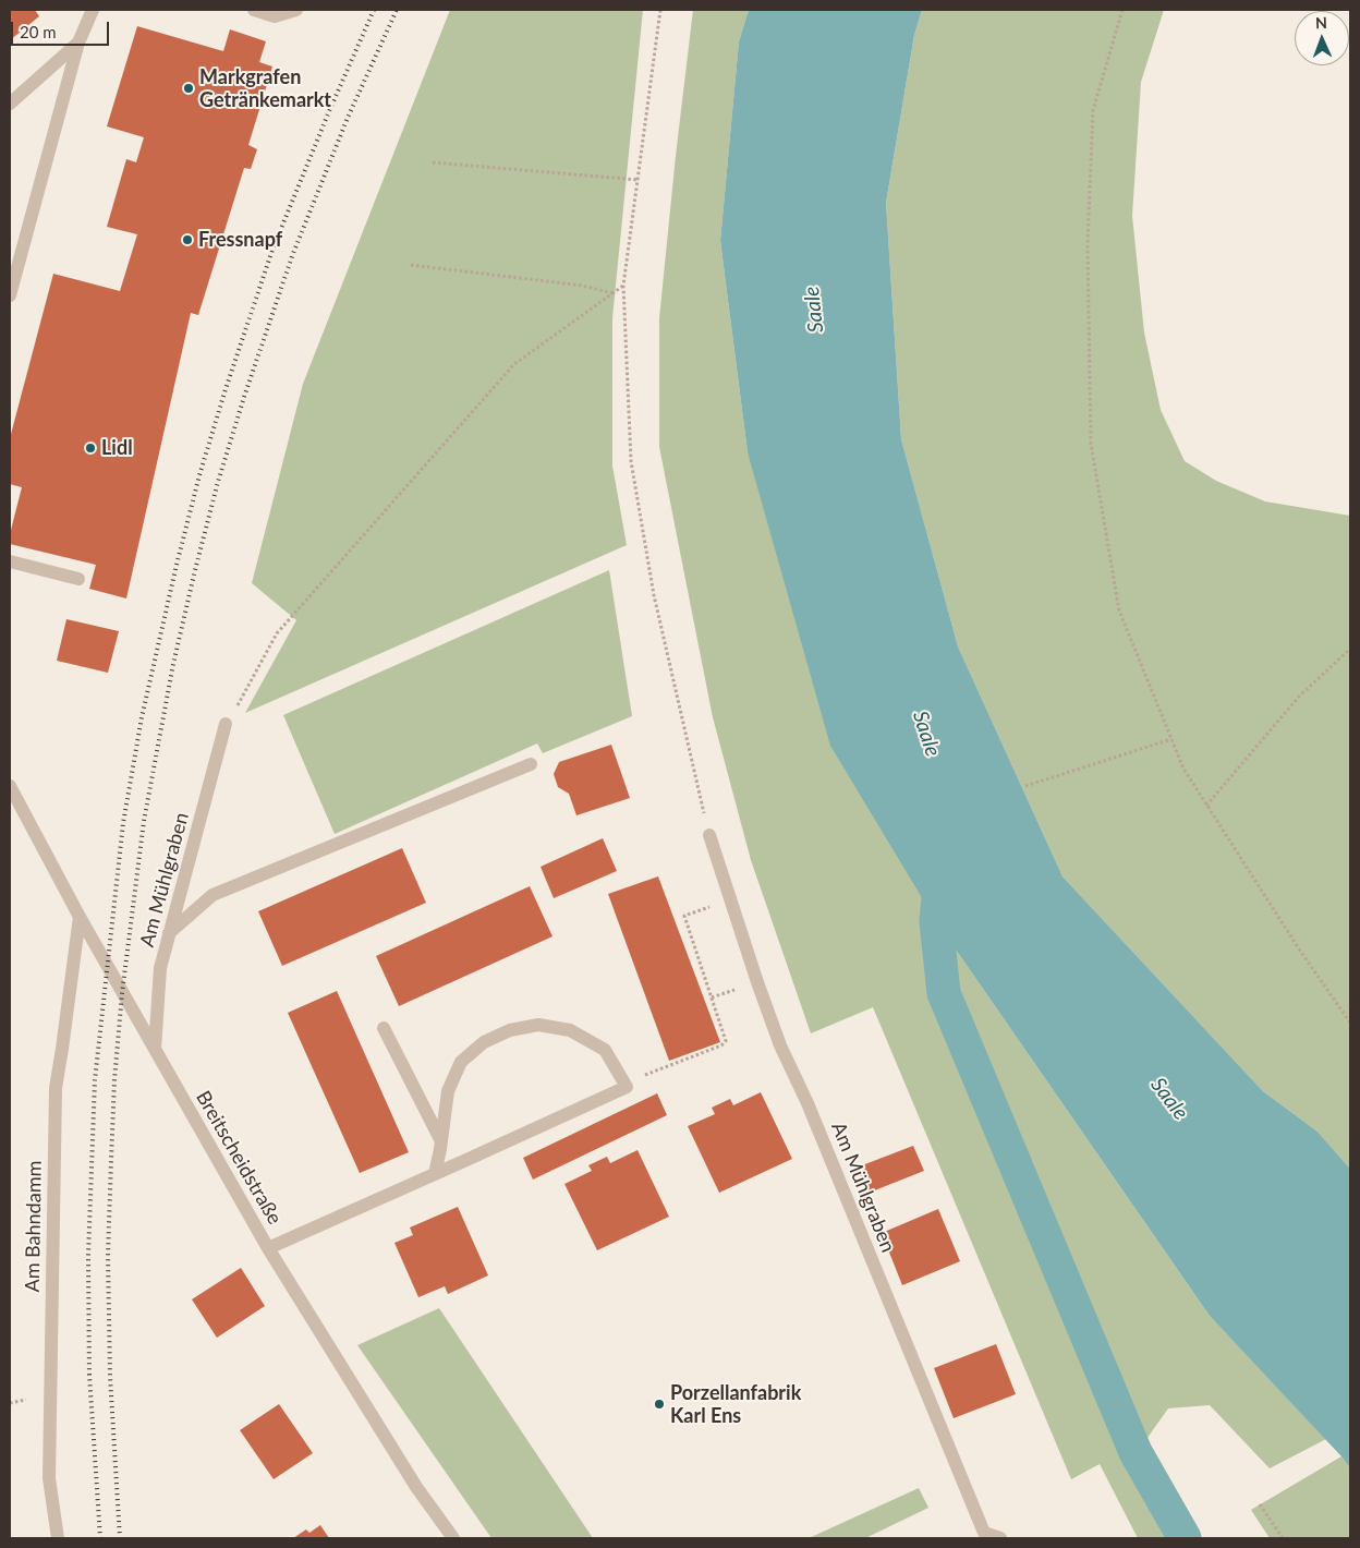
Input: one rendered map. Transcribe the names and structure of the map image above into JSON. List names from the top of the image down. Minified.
{"streets":{"street":["Am Mühlgraben","Breitscheidstraße","Am Bahndamm"]},"crossings":[["Am Mühlgraben","Breitscheidstraße"],["Breitscheidstraße","Am Bahndamm"]],"water":["Saale"],"places":["Markgrafen Getränkemarkt","Fressnapf","Lidl","Porzellanfabrik Karl Ens"],"scale_bar":"20 m","north":"top"}
